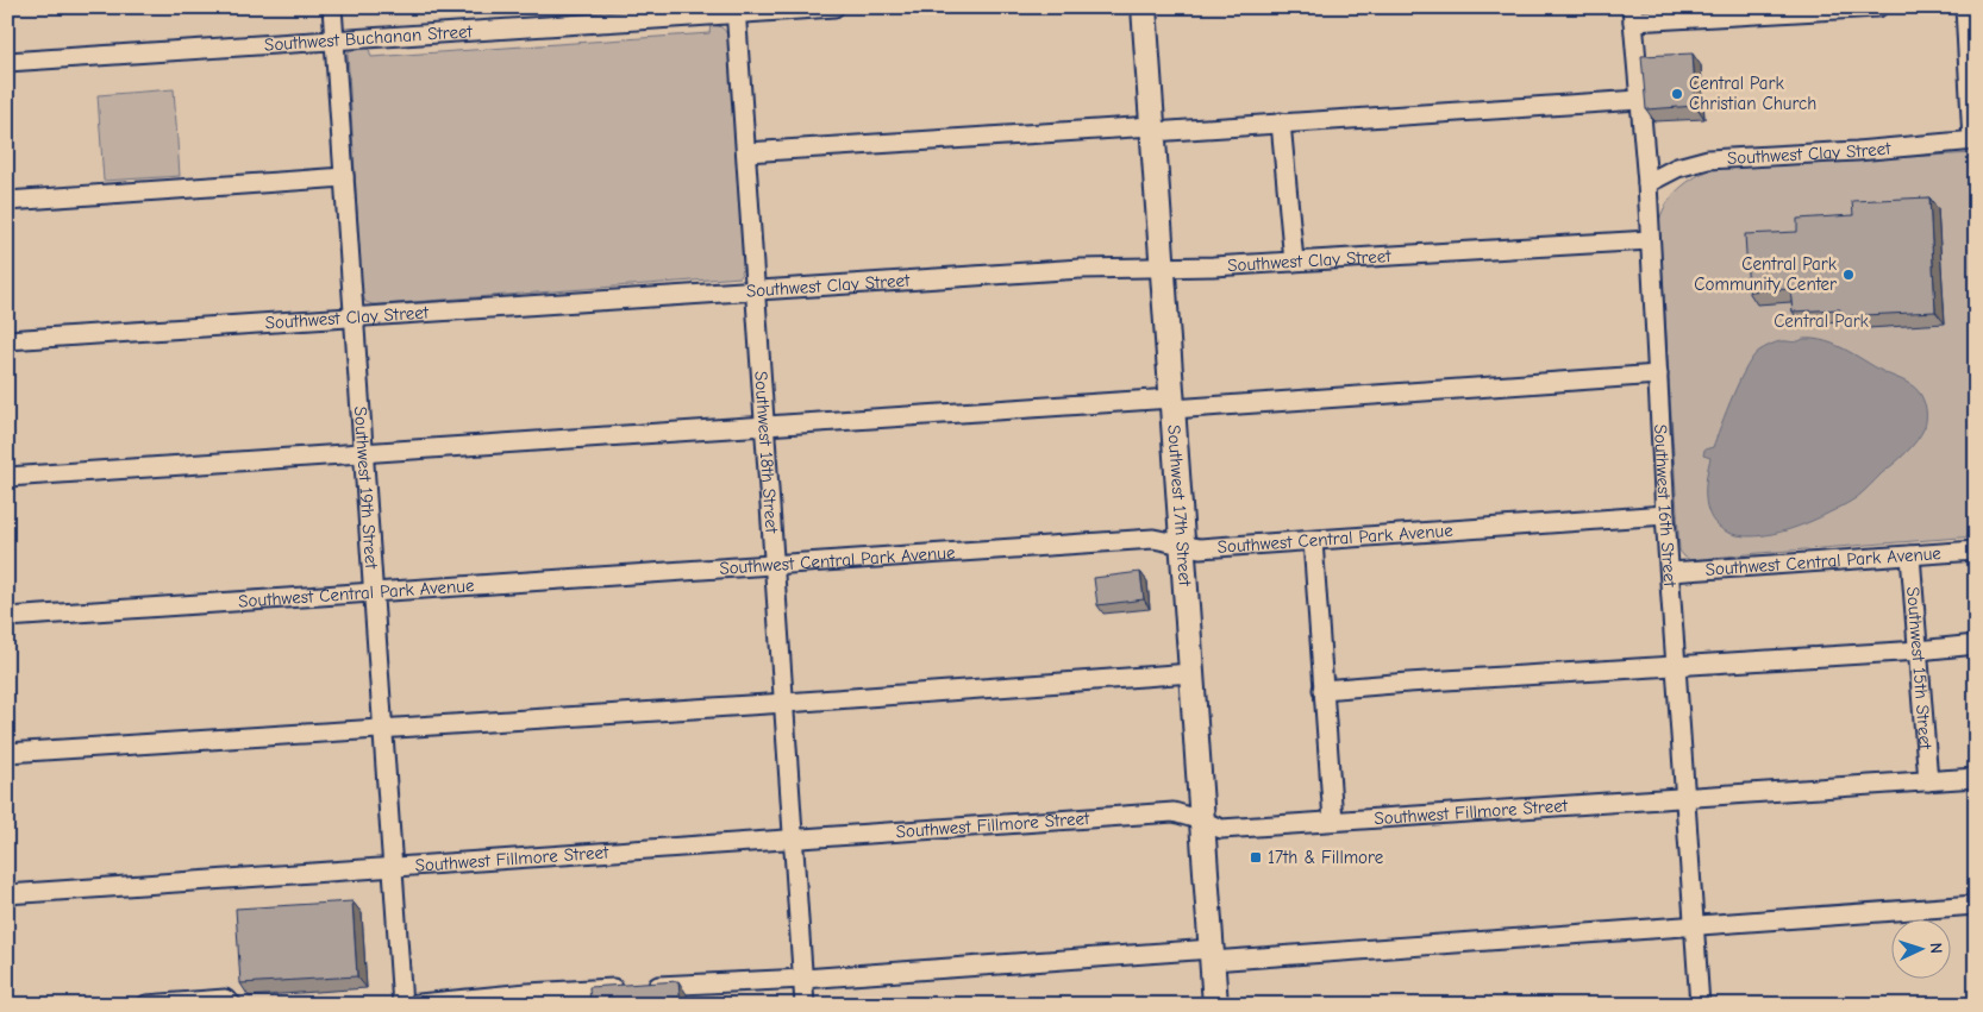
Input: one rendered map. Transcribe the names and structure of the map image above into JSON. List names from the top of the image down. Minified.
{"streets":{"main road":["Southwest 17th Street"],"street":["Southwest Buchanan Street","Southwest Clay Street","Southwest 18th Street","Southwest 19th Street","Southwest 16th Street","Southwest Central Park Avenue","Southwest 15th Street","Southwest Fillmore Street"]},"crossings":[["Southwest Buchanan Street","Southwest 18th Street"],["Southwest Buchanan Street","Southwest 19th Street"],["Southwest Clay Street","Southwest 18th Street"],["Southwest Clay Street","Southwest 19th Street"],["Southwest Clay Street","Southwest 16th Street"],["Southwest Clay Street","Southwest 17th Street"],["Southwest 18th Street","Southwest Central Park Avenue"],["Southwest 18th Street","Southwest Fillmore Street"],["Southwest 19th Street","Southwest Central Park Avenue"],["Southwest 19th Street","Southwest Fillmore Street"],["Southwest 16th Street","Southwest Central Park Avenue"],["Southwest 16th Street","Southwest Fillmore Street"],["Southwest 17th Street","Southwest Central Park Avenue"],["Southwest 17th Street","Southwest Fillmore Street"],["Southwest Central Park Avenue","Southwest 15th Street"],["Southwest 15th Street","Southwest Fillmore Street"]],"parks":["Central Park"],"places":{"other":["Central Park Christian Church","Central Park Community Center"],"transit":["17th & Fillmore"]},"north":"right"}
